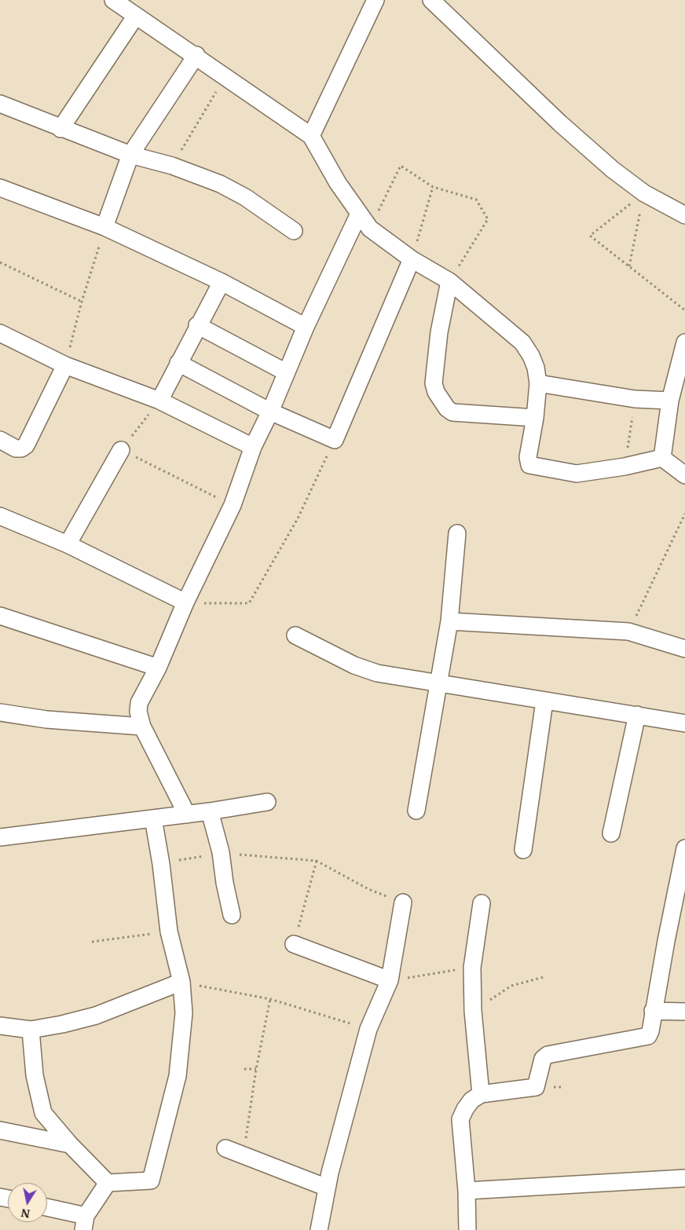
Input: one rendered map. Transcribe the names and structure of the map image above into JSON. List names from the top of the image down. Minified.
{"north":"bottom"}
